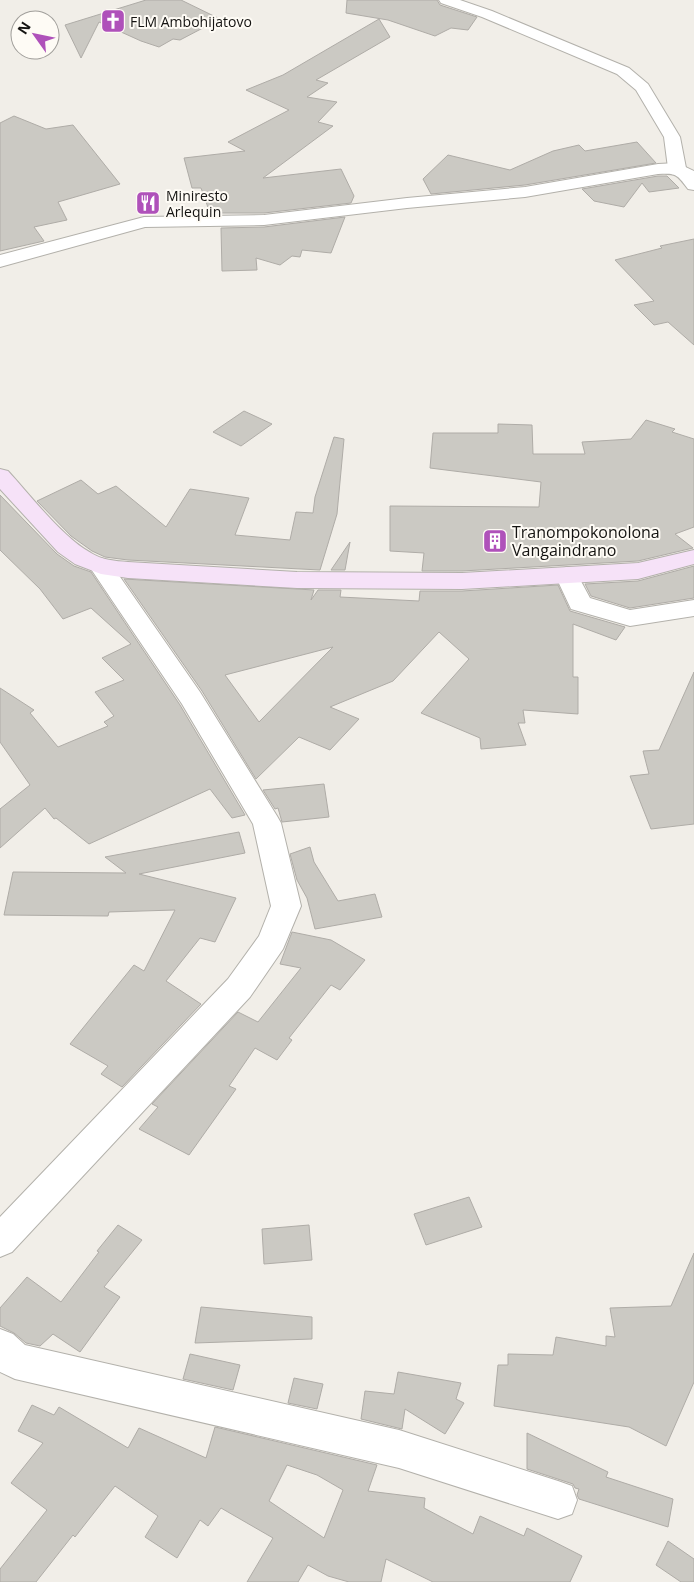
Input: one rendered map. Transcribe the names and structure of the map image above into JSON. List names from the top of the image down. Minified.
{"places":{"church":["FLM Ambohijatovo"],"restaurant":["Miniresto Arlequin"],"building":["Tranompokonolona Vangaindrano"]},"north":"top left"}
